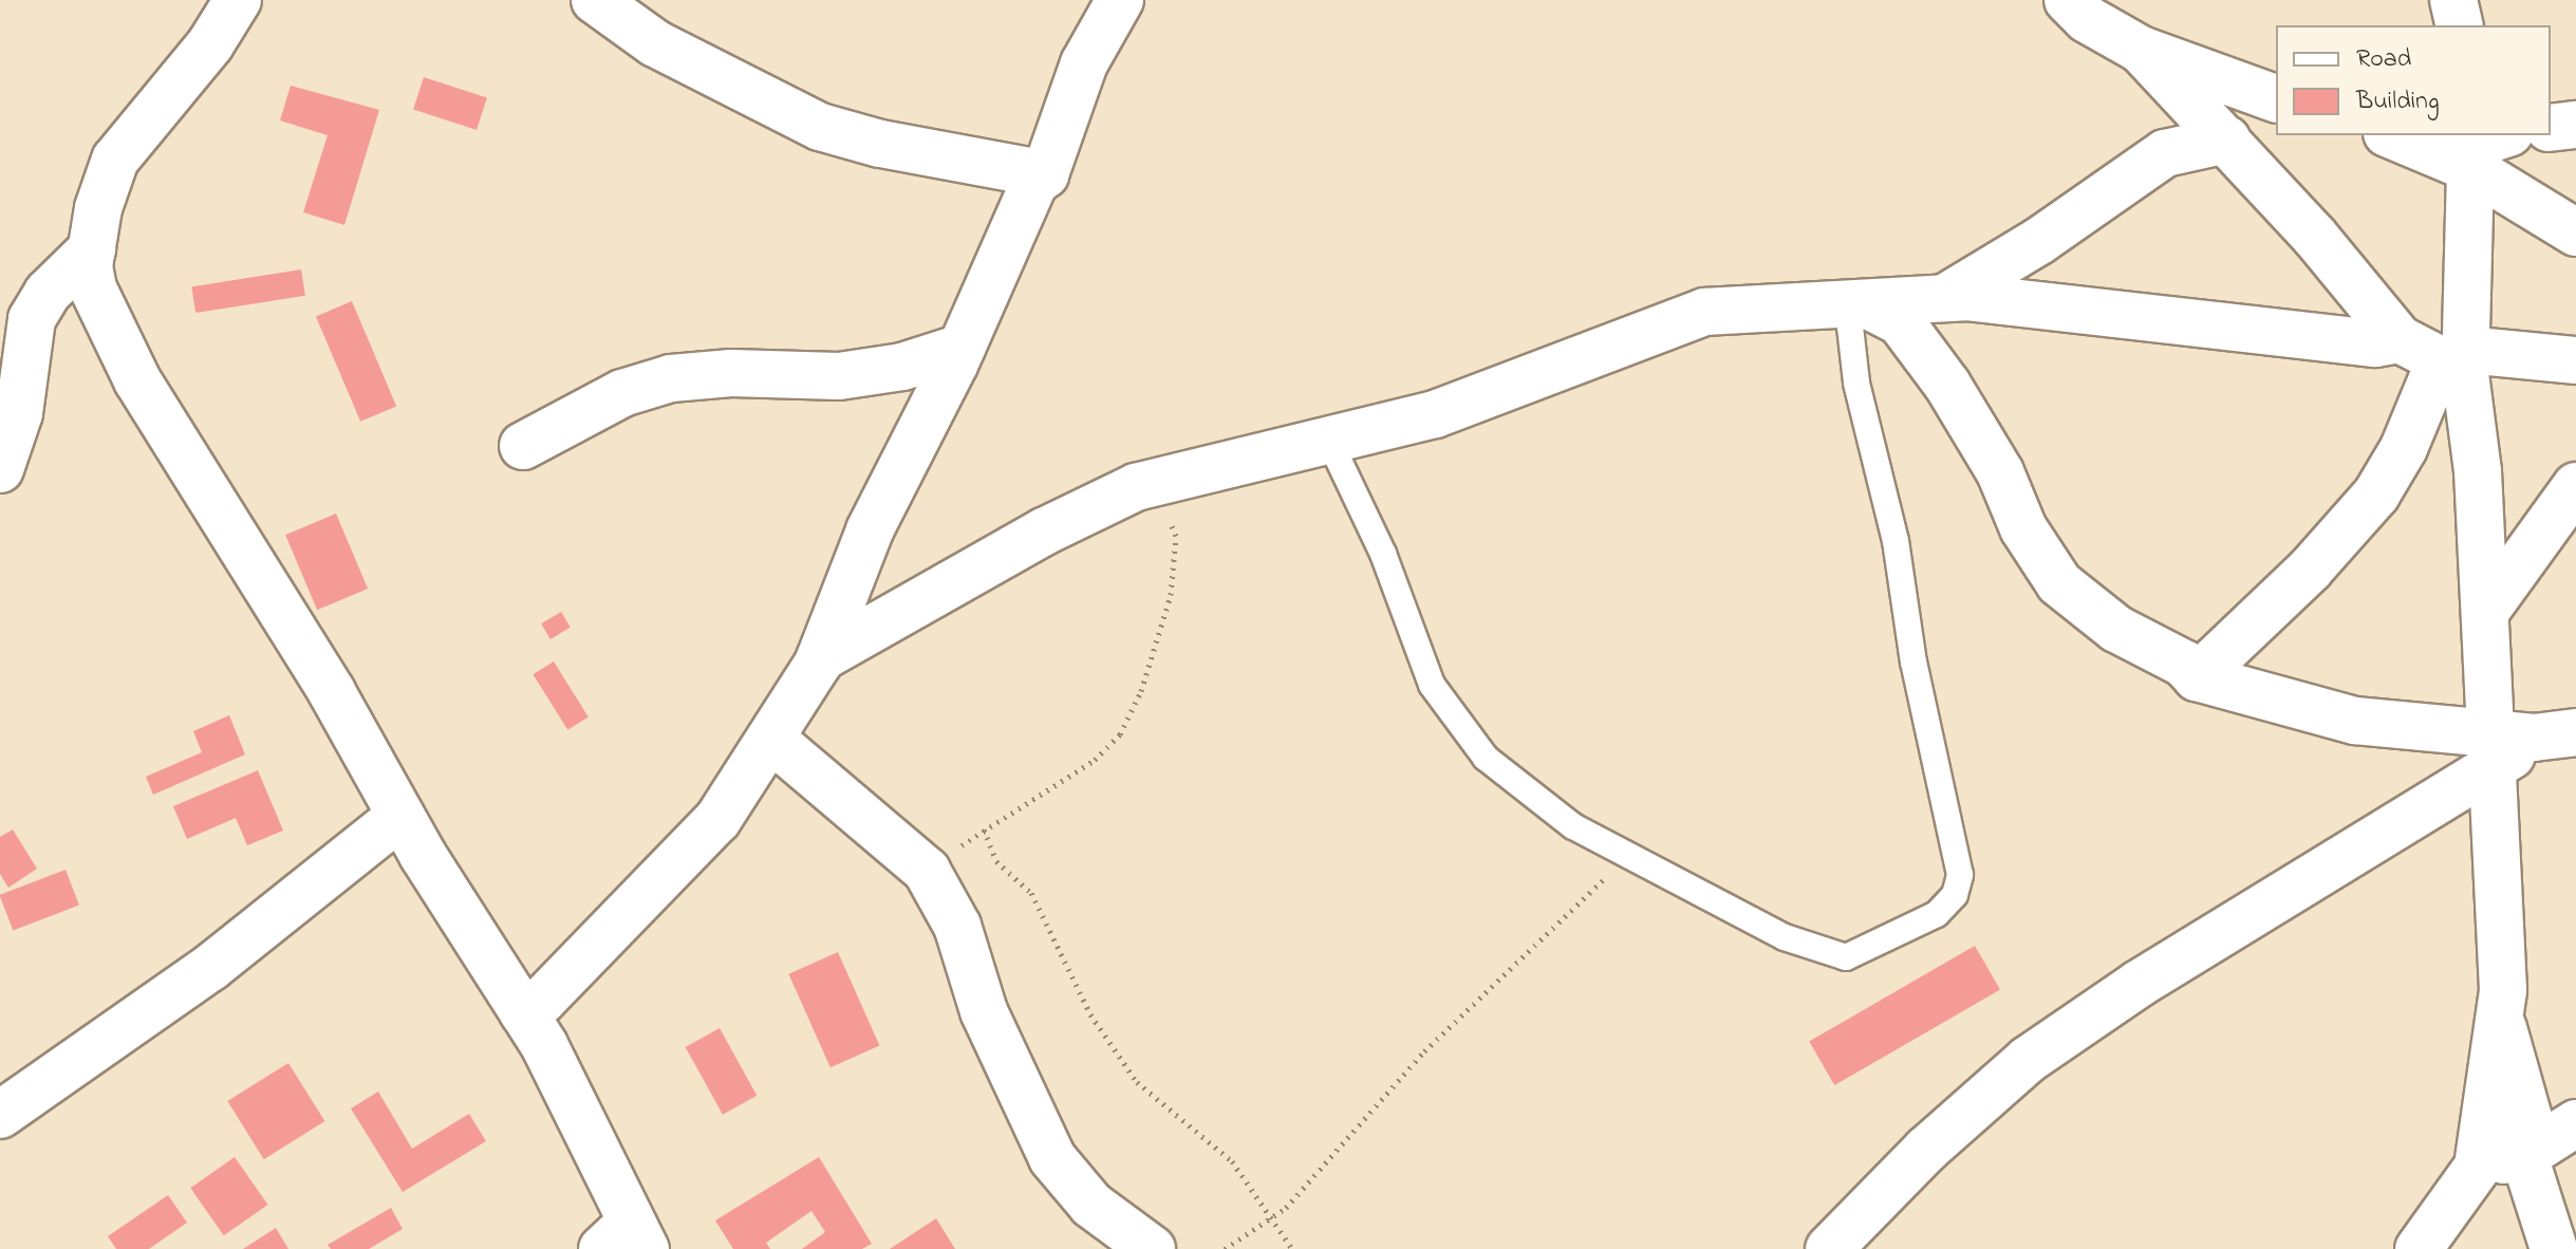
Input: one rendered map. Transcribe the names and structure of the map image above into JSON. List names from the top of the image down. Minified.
{"legend":["Road","Building"]}
